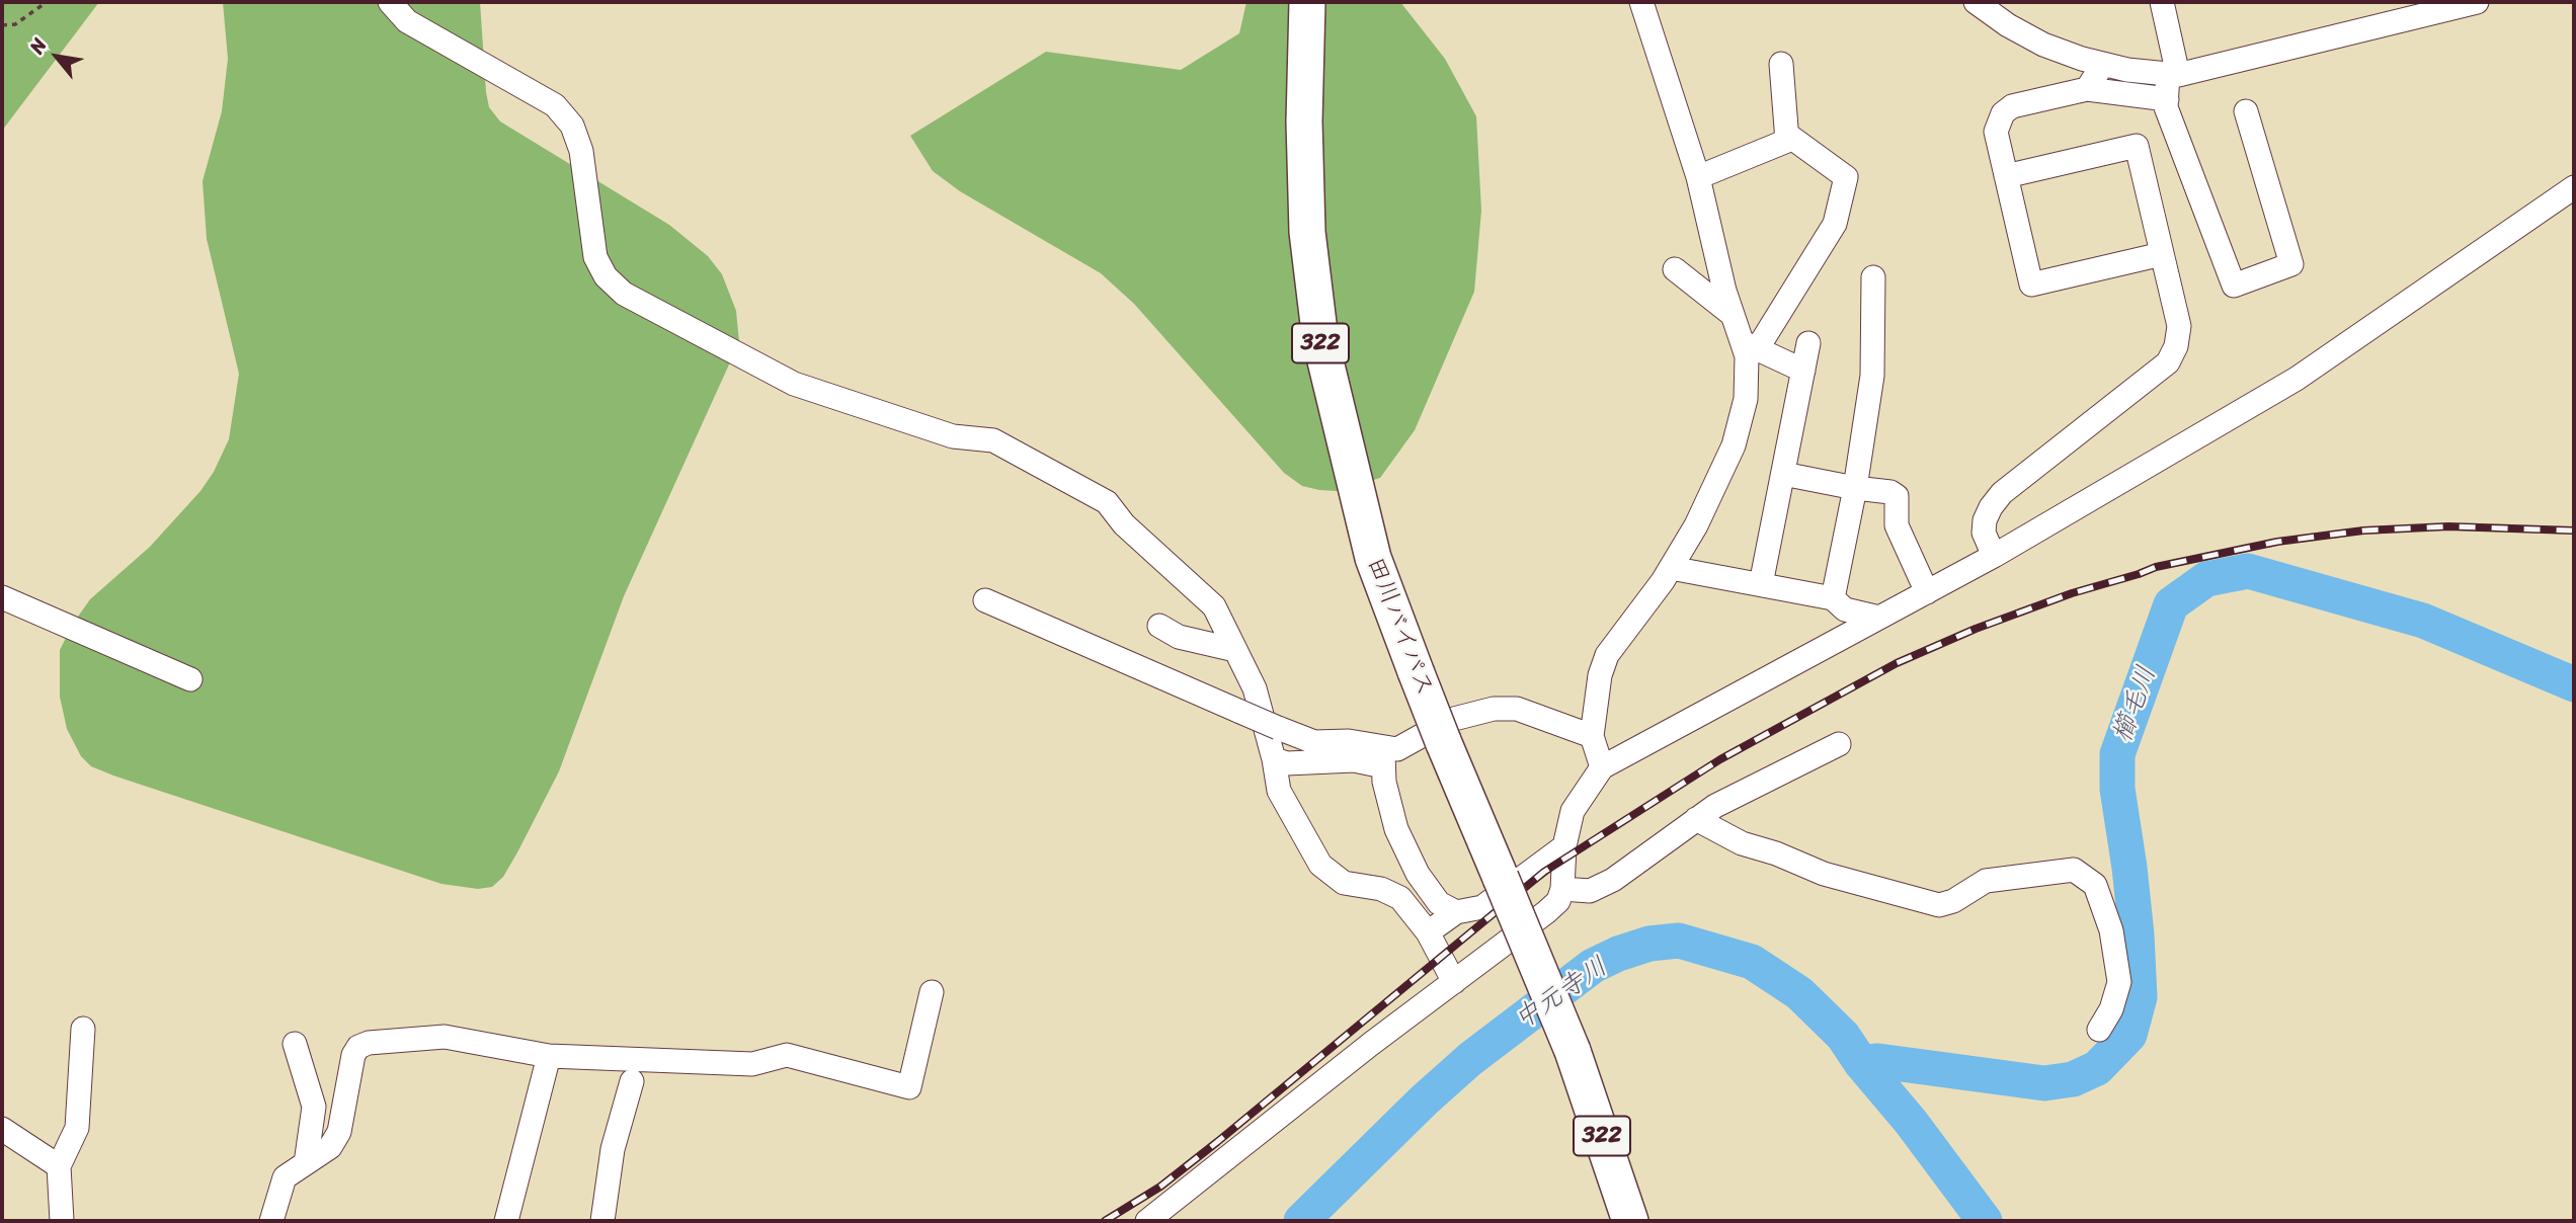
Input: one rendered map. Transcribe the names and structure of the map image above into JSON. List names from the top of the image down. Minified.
{"streets":{"highway":["322","田川バイパス"]},"water":["櫛毛川","中元寺川"],"north":"top left"}
